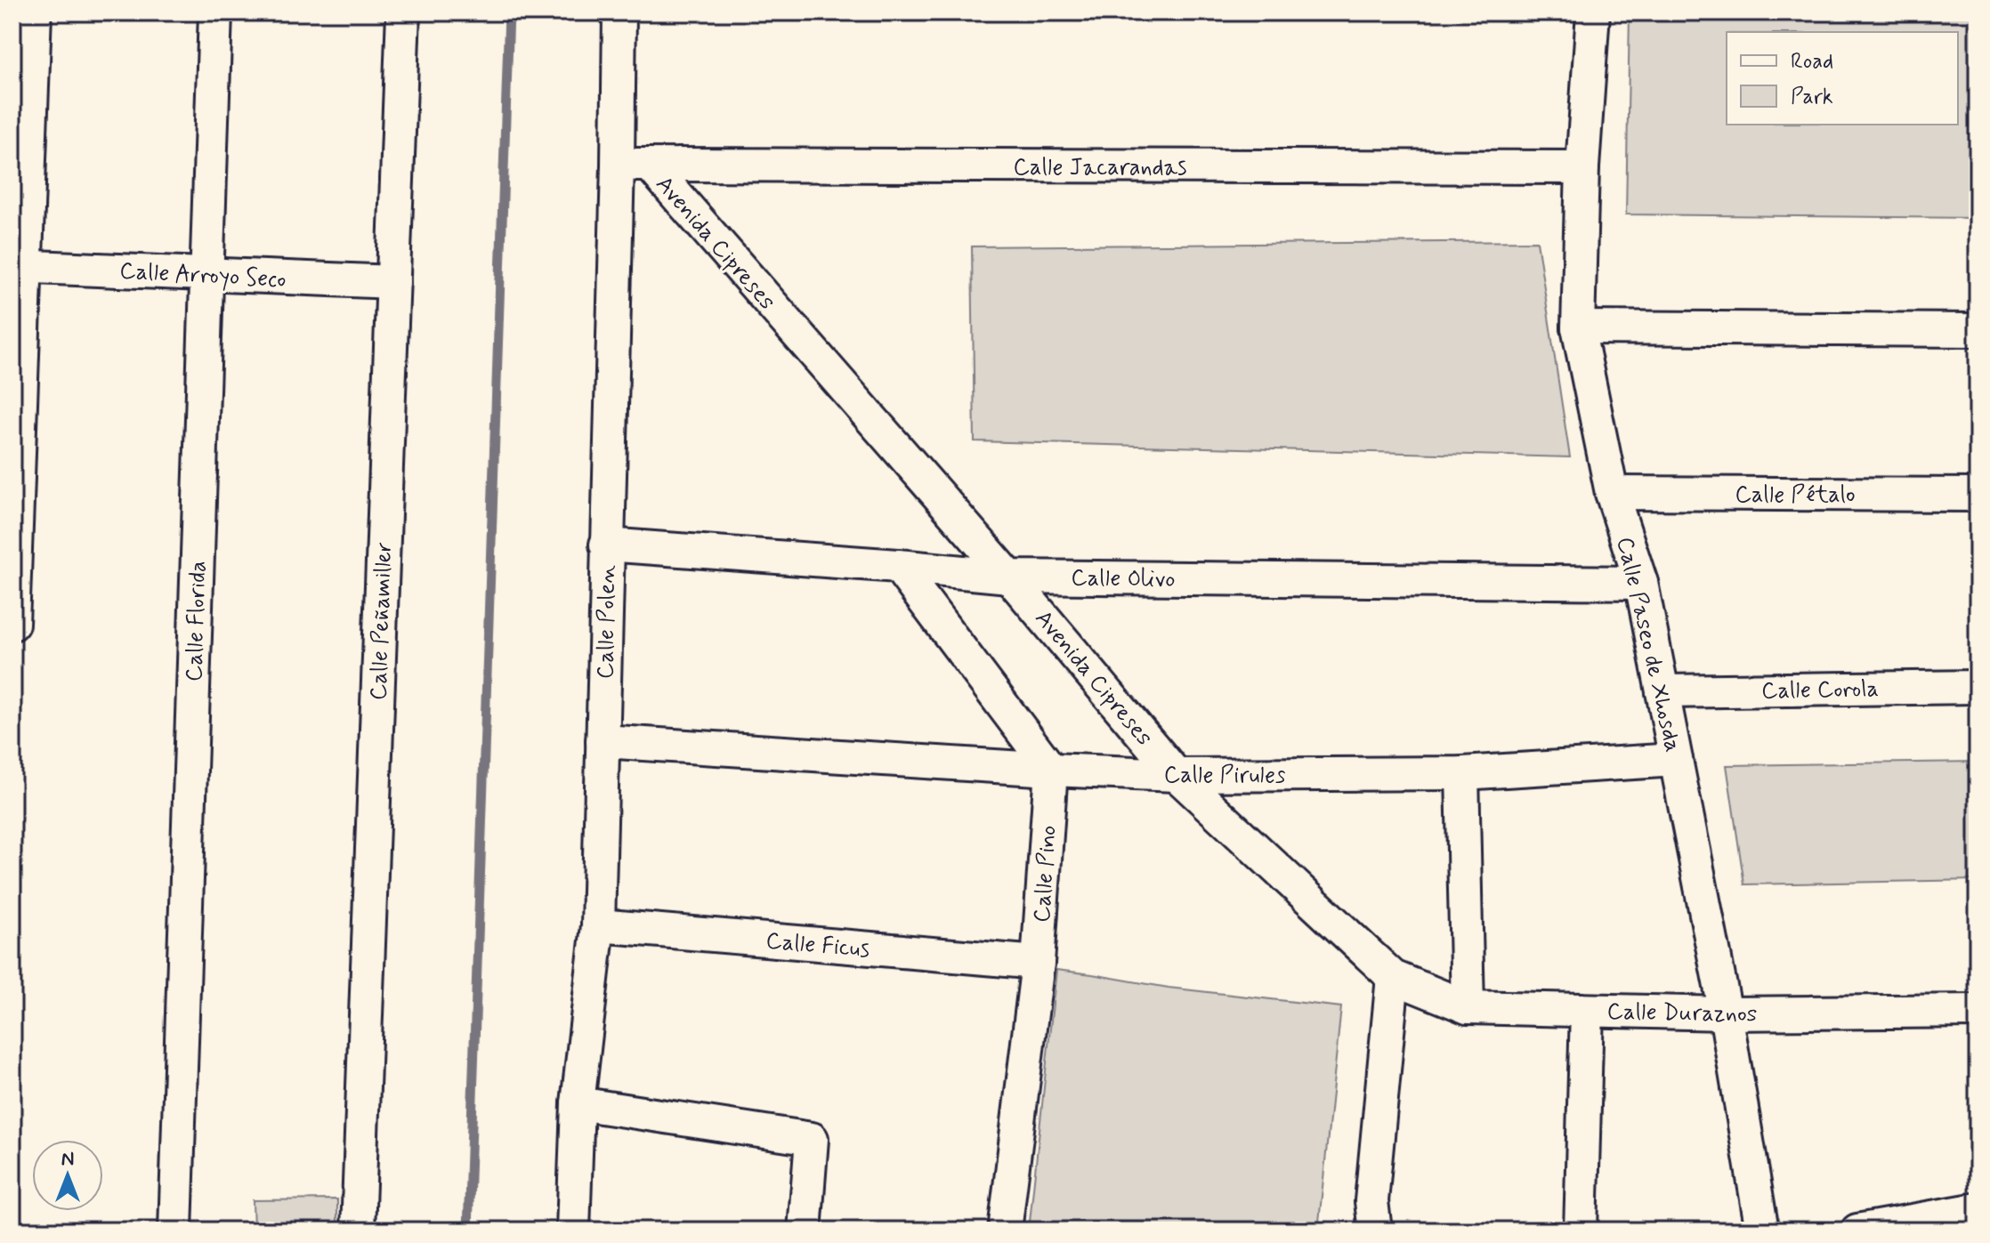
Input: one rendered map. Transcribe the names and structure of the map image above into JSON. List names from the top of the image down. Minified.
{"streets":{"street":["Calle Jacarandas","Avenida Cipreses","Calle Arroyo Seco","Calle Pétalo","Calle Olivo","Calle Florida","Calle Peñamiller","Calle Polen","Calle Paseo de Xhosda","Calle Corola","Calle Pirules","Calle Pino","Calle Ficus","Calle Duraznos"]},"crossings":[["Calle Jacarandas","Avenida Cipreses"],["Calle Jacarandas","Calle Polen"],["Calle Jacarandas","Calle Paseo de Xhosda"],["Avenida Cipreses","Calle Olivo"],["Avenida Cipreses","Calle Polen"],["Avenida Cipreses","Calle Pirules"],["Avenida Cipreses","Calle Duraznos"],["Calle Arroyo Seco","Calle Florida"],["Calle Arroyo Seco","Calle Peñamiller"],["Calle Pétalo","Calle Paseo de Xhosda"],["Calle Olivo","Calle Polen"],["Calle Olivo","Calle Paseo de Xhosda"],["Calle Polen","Calle Pirules"],["Calle Polen","Calle Ficus"],["Calle Paseo de Xhosda","Calle Corola"],["Calle Paseo de Xhosda","Calle Pirules"],["Calle Paseo de Xhosda","Calle Duraznos"],["Calle Pirules","Calle Pino"],["Calle Pino","Calle Ficus"]],"legend":["Road","Park"],"north":"top"}
